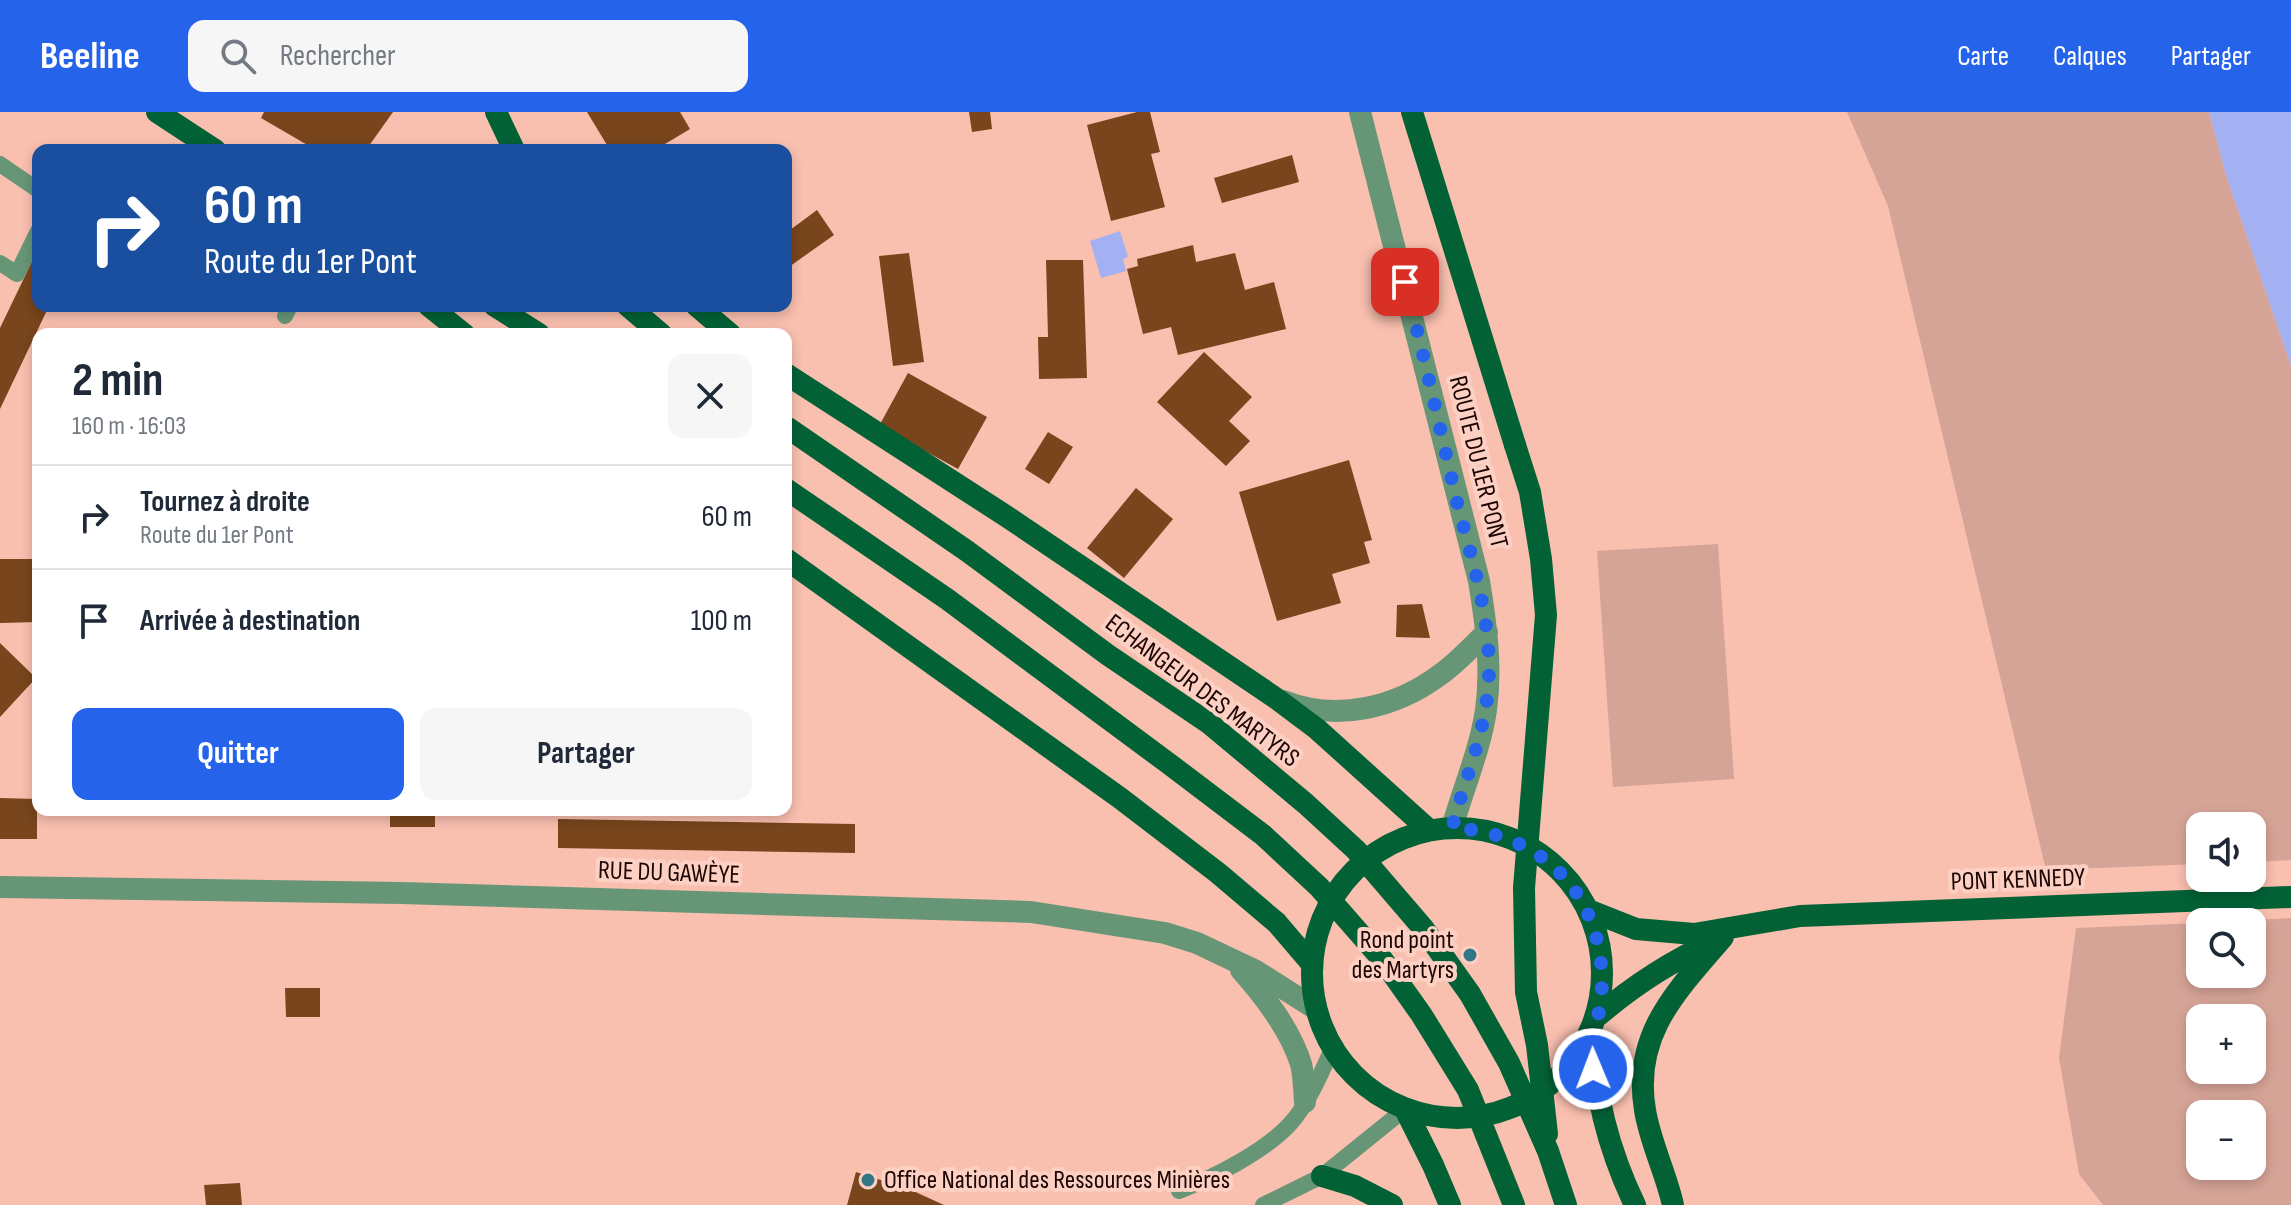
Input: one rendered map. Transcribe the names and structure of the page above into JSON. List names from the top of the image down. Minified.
{"streets":{"main road":["ECHANGEUR DES MARTYRS","PONT KENNEDY"],"street":["ROUTE DU 1ER PONT","RUE DU GAWÈYE"]},"places":["Rond point des Martyrs","Office National des Ressources Minières"],"page":{"header":"Beeline","search":"Rechercher","nav":["Carte","Calques","Partager"],"turn":["60 m","Route du 1er Pont"],"heading":["2 min","160 m · 16:03"],"list":[{"name":"Tournez à droite","note":"Route du 1er Pont","value":"60 m"},{"name":"Arrivée à destination","value":"100 m"}],"buttons":["Quitter","Partager"],"map_buttons":["+","−"]}}
